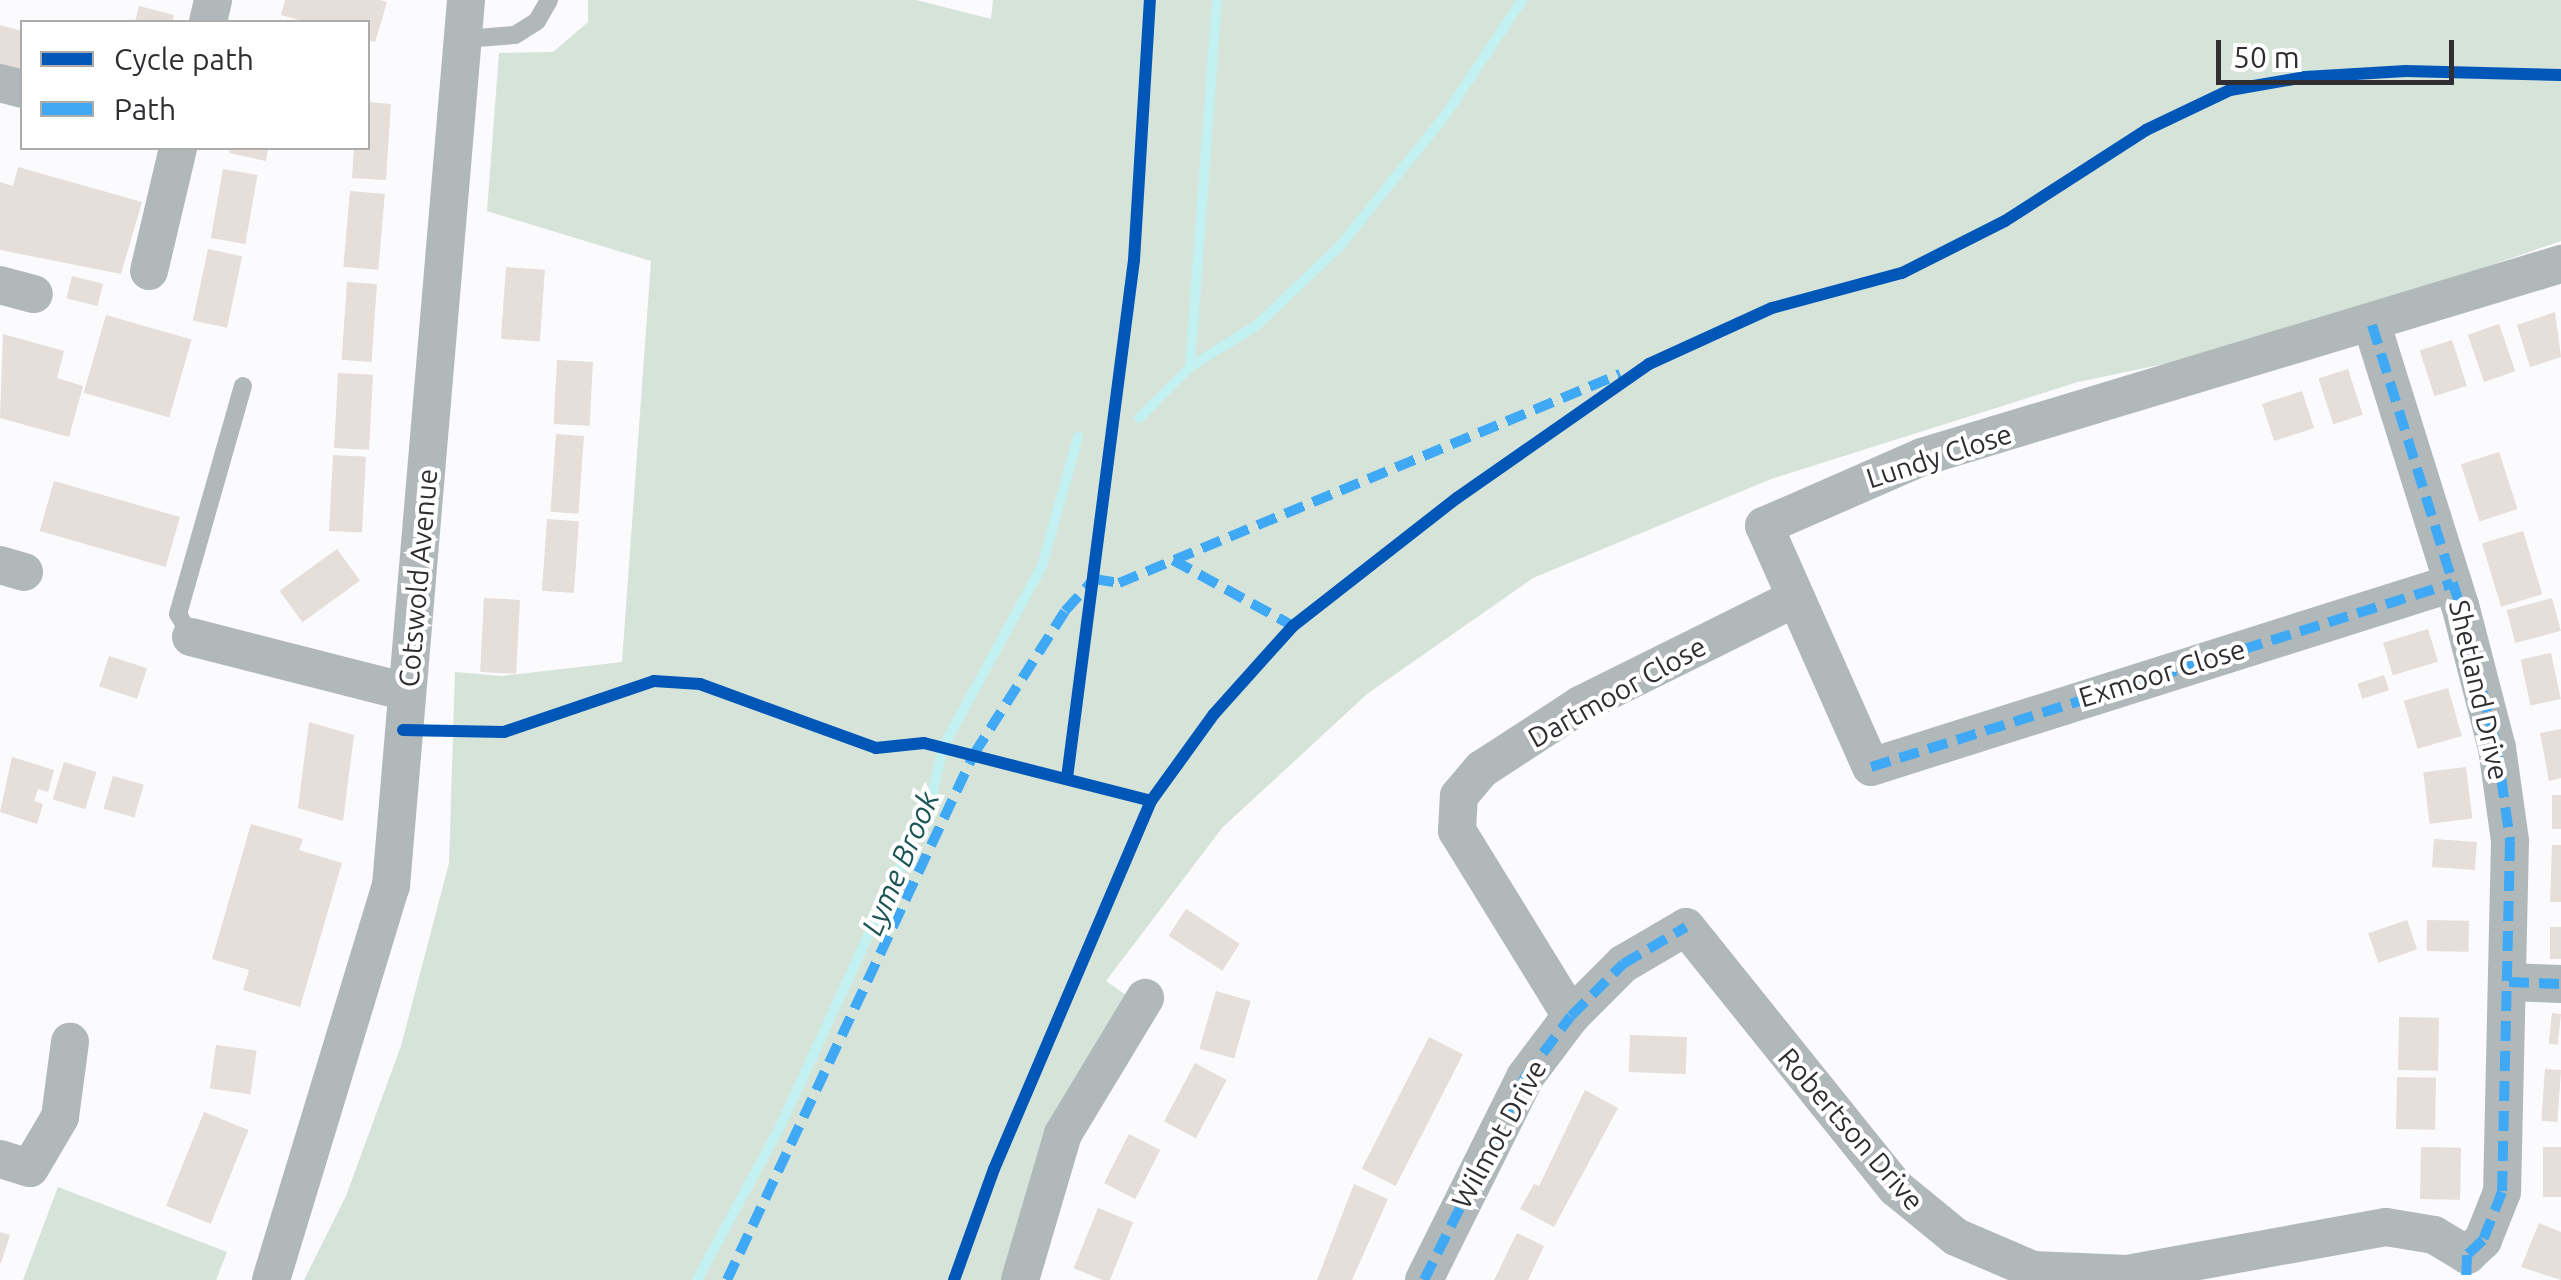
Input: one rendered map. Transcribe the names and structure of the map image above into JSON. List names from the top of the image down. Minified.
{"streets":{"street":["Lundy Close","Cotswold Avenue","Exmoor Close","Shetland Drive","Dartmoor Close","Robertson Drive","Wilmot Drive"]},"crossings":[["Lundy Close","Exmoor Close"],["Lundy Close","Shetland Drive"],["Lundy Close","Dartmoor Close"],["Exmoor Close","Shetland Drive"],["Shetland Drive","Robertson Drive"],["Dartmoor Close","Wilmot Drive"],["Robertson Drive","Wilmot Drive"]],"water":["Lyme Brook"],"legend":["Cycle path","Path"],"scale_bar":"50 m"}
